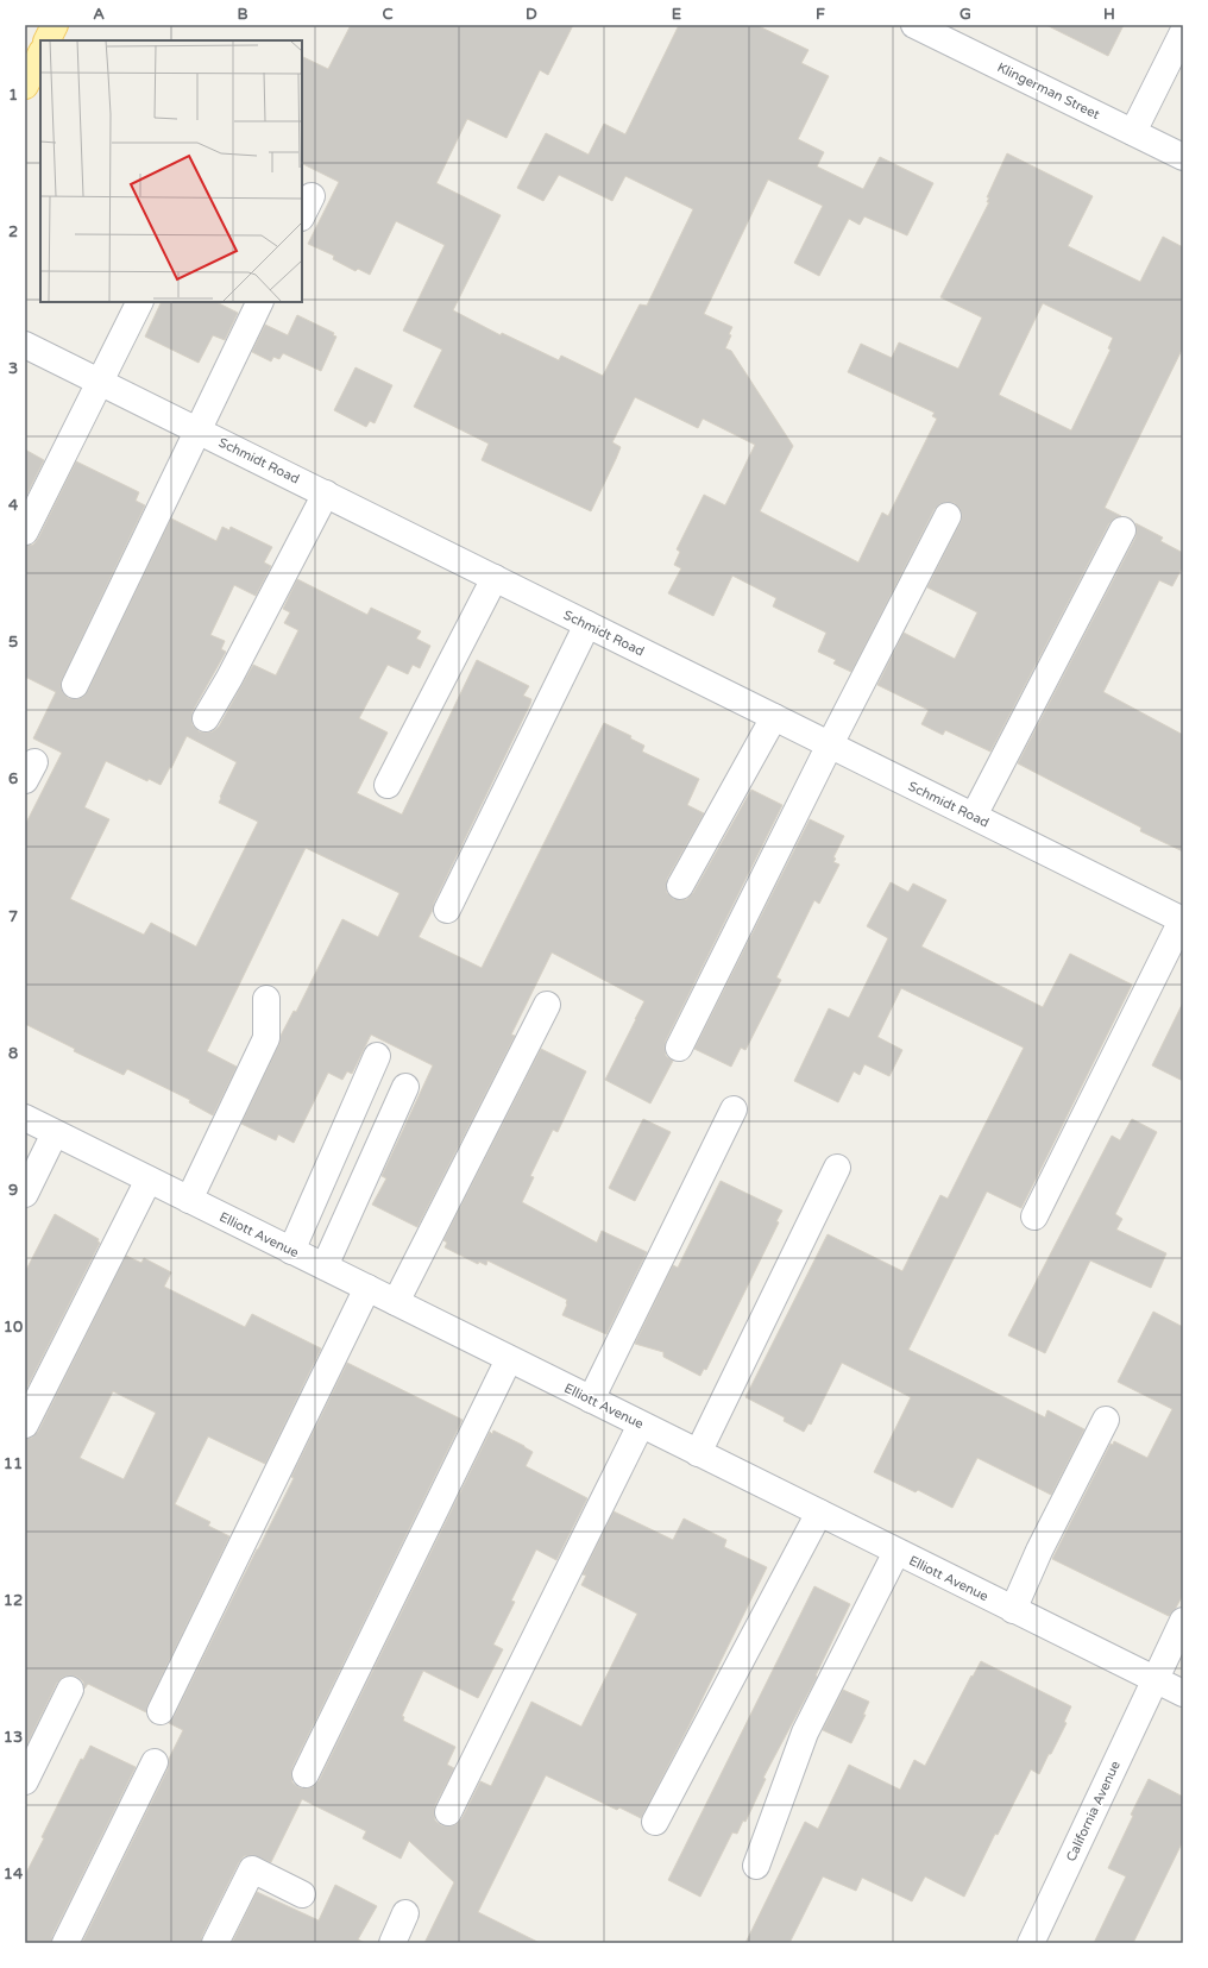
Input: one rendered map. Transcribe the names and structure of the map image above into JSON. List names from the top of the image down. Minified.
{"streets":{"street":["Klingerman Street","Schmidt Road","Elliott Avenue","California Avenue"]},"crossings":[["Elliott Avenue","California Avenue"]],"grid":{"columns":["A","B","C","D","E","F","G","H"],"rows":["1","2","3","4","5","6","7","8","9","10","11","12","13","14"]}}
